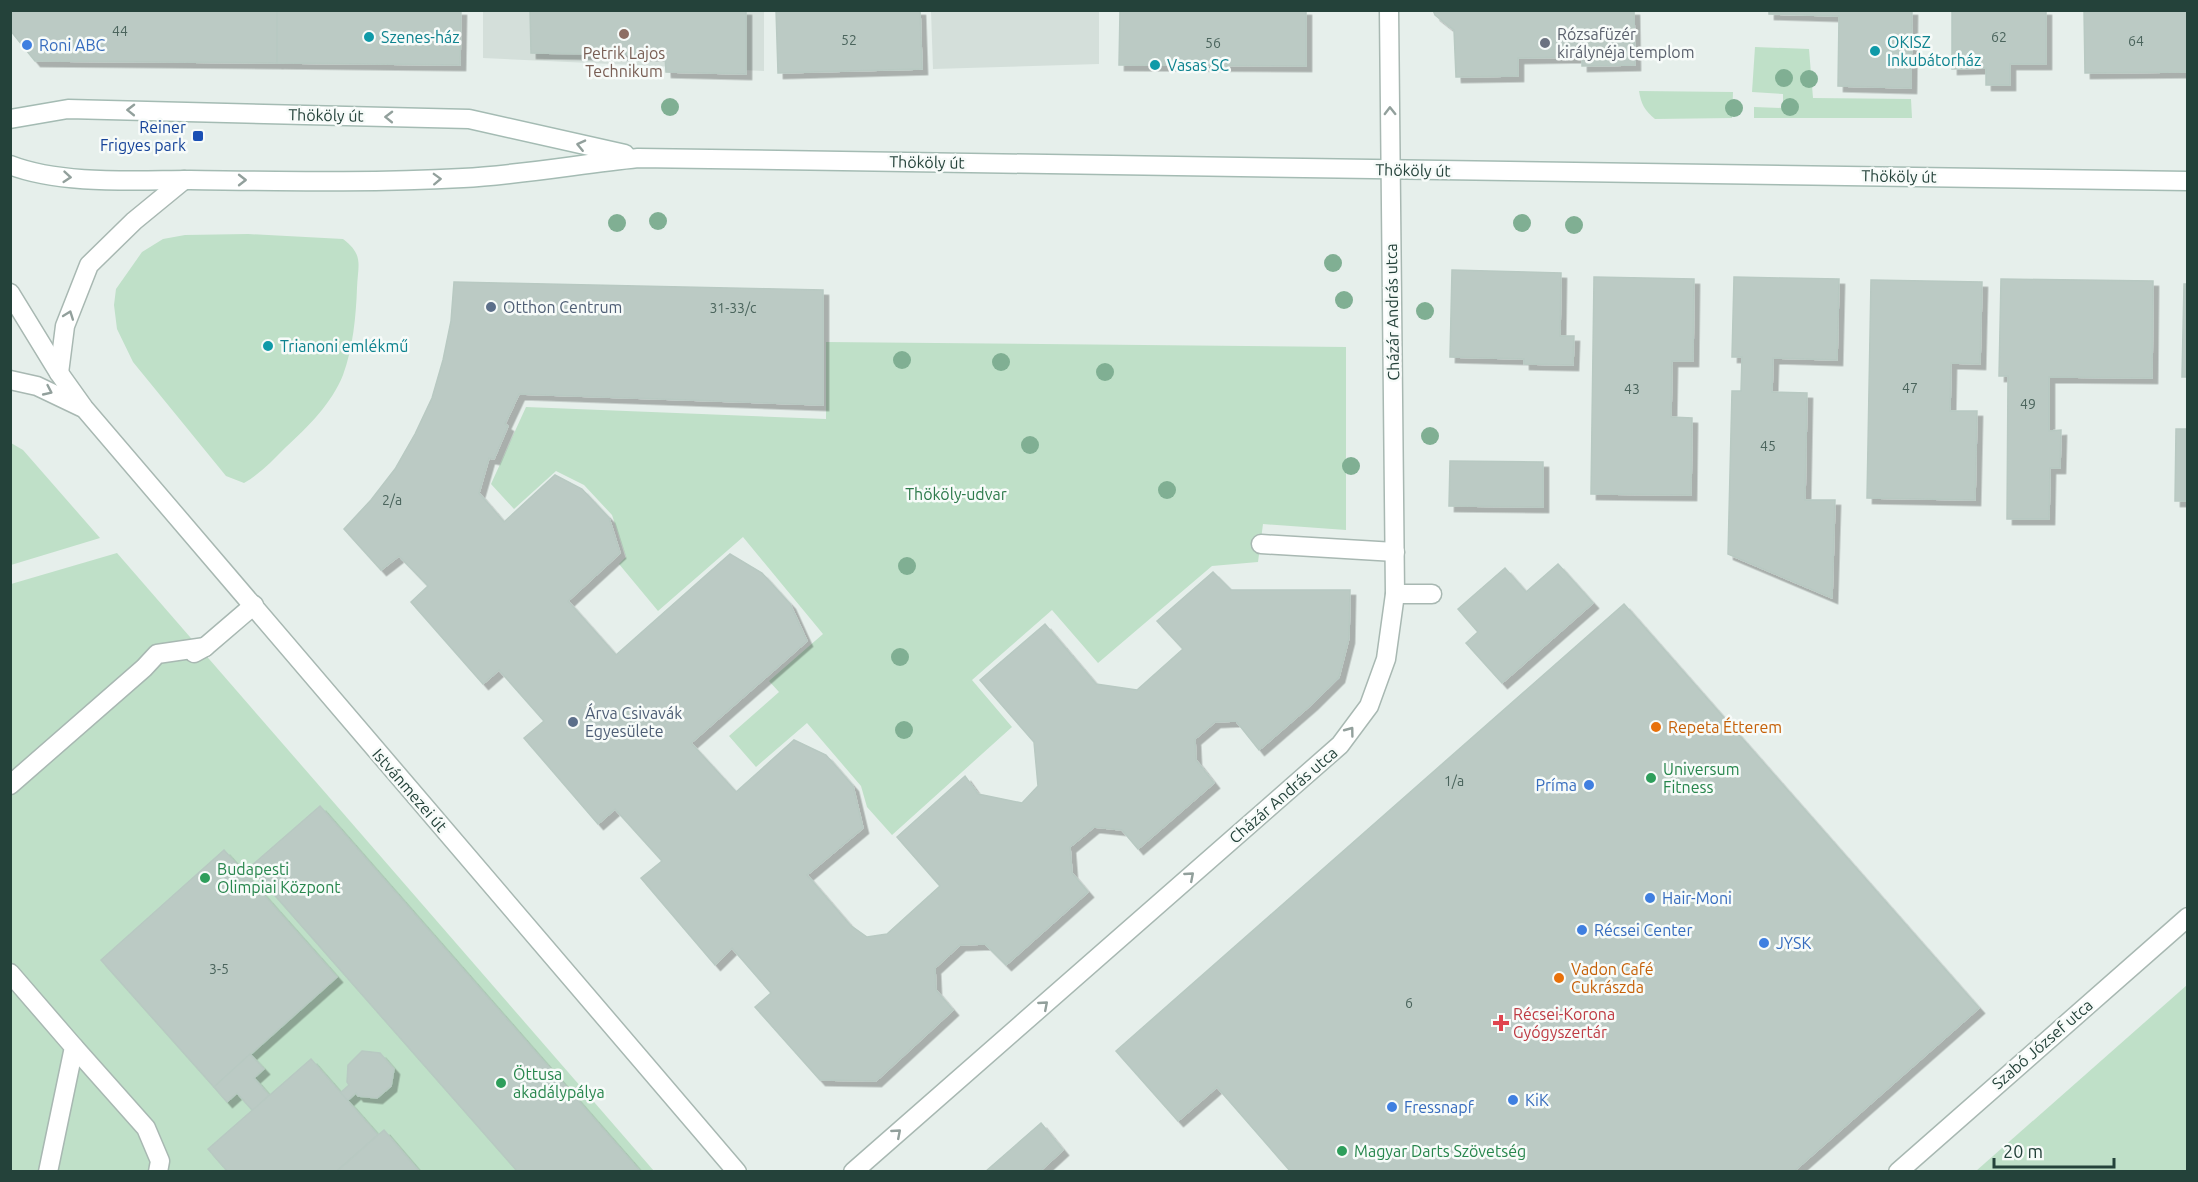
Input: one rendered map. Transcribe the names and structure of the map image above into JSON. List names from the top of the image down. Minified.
{"streets":{"street":["Thököly út","Cházár András utca","Istvánmezei út","Szabó József utca"]},"crossings":[["Thököly út","Cházár András utca"]],"one_way":["Cházár András utca"],"parks":["Thököly-udvar"],"places":{"other":["Petrik Lajos Technikum","Szenes-ház","Rózsafüzér királynéja templom","Roni ABC","OKISZ Inkubátorház","Vasas SC","Otthon Centrum","Trianoni emlékmű","Árva Csivavák Egyesülete","Repeta Étterem","Universum Fitness","Príma","Budapesti Olimpiai Központ","Hair-Moni","Récsei Center","JYSK","Vadon Café Cukrászda","Öttusa akadálypálya","KiK","Fressnapf","Magyar Darts Szövetség"],"transit":["Reiner Frigyes park"],"health":["Récsei-Korona Gyógyszertár"]},"house_numbers":["44","62","52","64","56","31-33/c","47","43","49","45","2/a","1/a","3-5","6"],"scale_bar":"20 m"}
